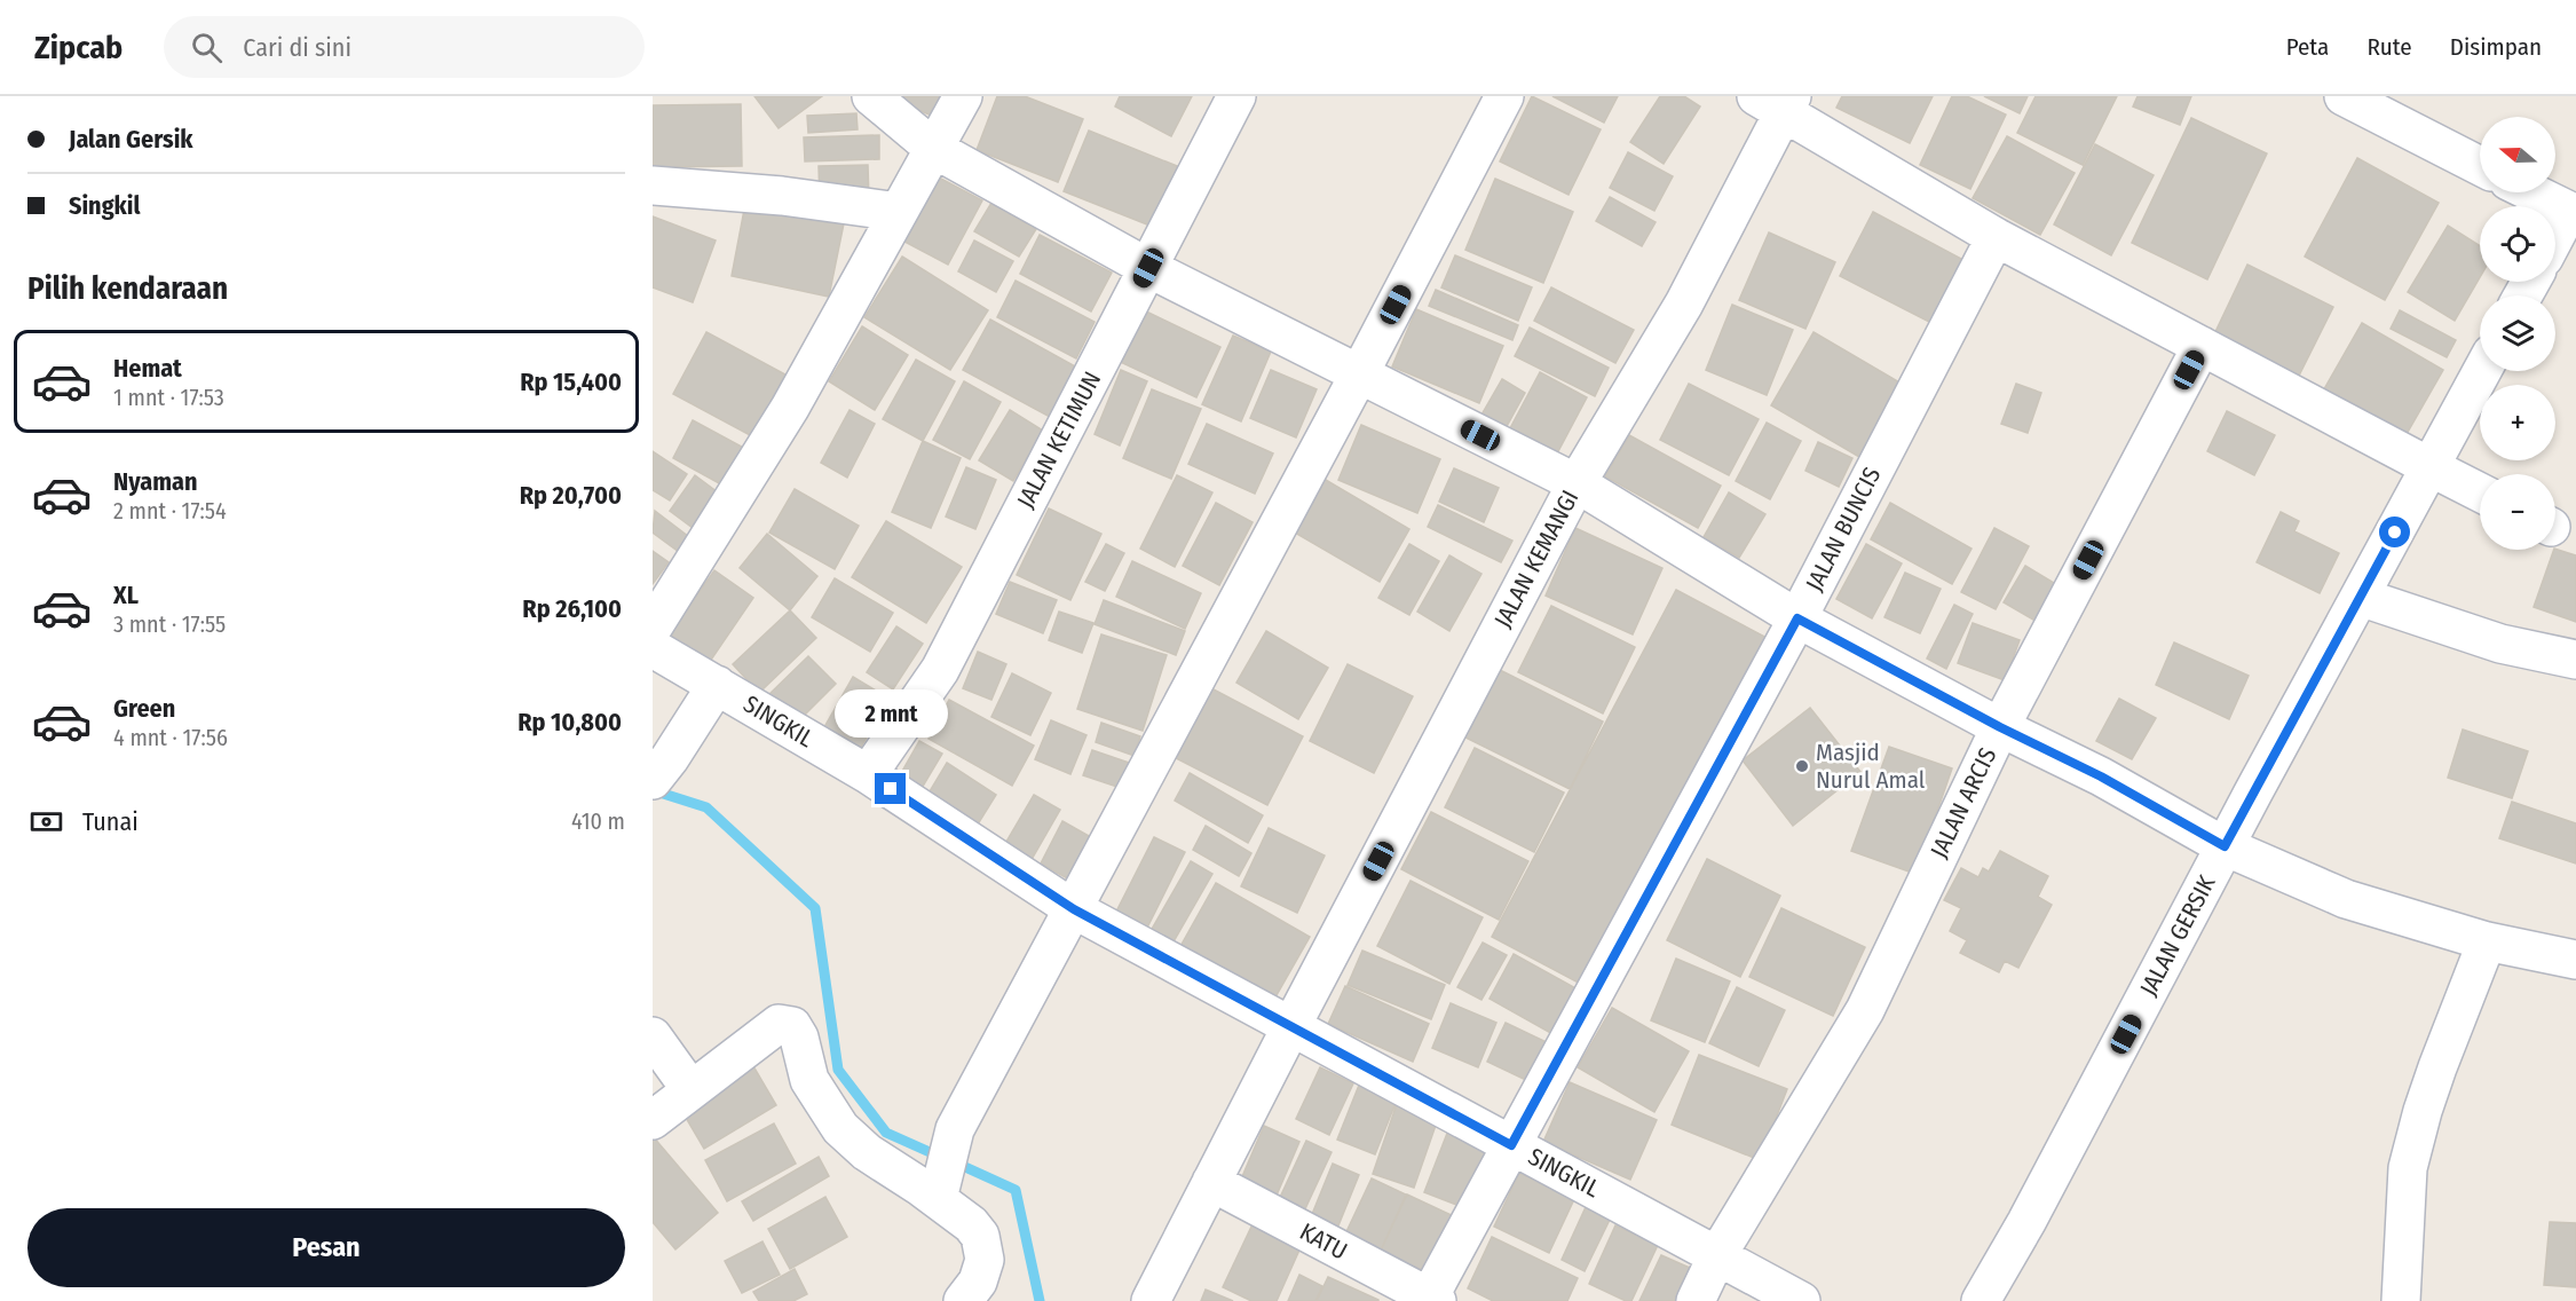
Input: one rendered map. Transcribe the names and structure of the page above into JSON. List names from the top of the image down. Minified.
{"streets":{"street":["JALAN KETIMUN","JALAN BUNCIS","JALAN KEMANGI","SINGKIL","JALAN ARCIS","JALAN GERSIK","KATU"]},"crossings":[["JALAN KETIMUN","SINGKIL"],["JALAN BUNCIS","SINGKIL"],["JALAN BUNCIS","KATU"],["JALAN KEMANGI","SINGKIL"],["JALAN KEMANGI","KATU"],["SINGKIL","JALAN ARCIS"]],"places":["Masjid Nurul Amal"],"north":"left","page":{"header":"Zipcab","search":"Cari di sini","nav":["Peta","Rute","Disimpan"],"banner":["Jalan Gersik","Singkil"],"map_buttons":["+","−"],"heading":"Pilih kendaraan","list":[{"name":"Hemat","note":"1 mnt · 17:53","value":"Rp 15,400"},{"name":"Nyaman","note":"2 mnt · 17:54","value":"Rp 20,700"},{"name":"XL","note":"3 mnt · 17:55","value":"Rp 26,100"},{"name":"Green","note":"4 mnt · 17:56","value":"Rp 10,800"}],"bubble":"2 mnt","pay":["Tunai","410 m"],"buttons":"Pesan"}}
